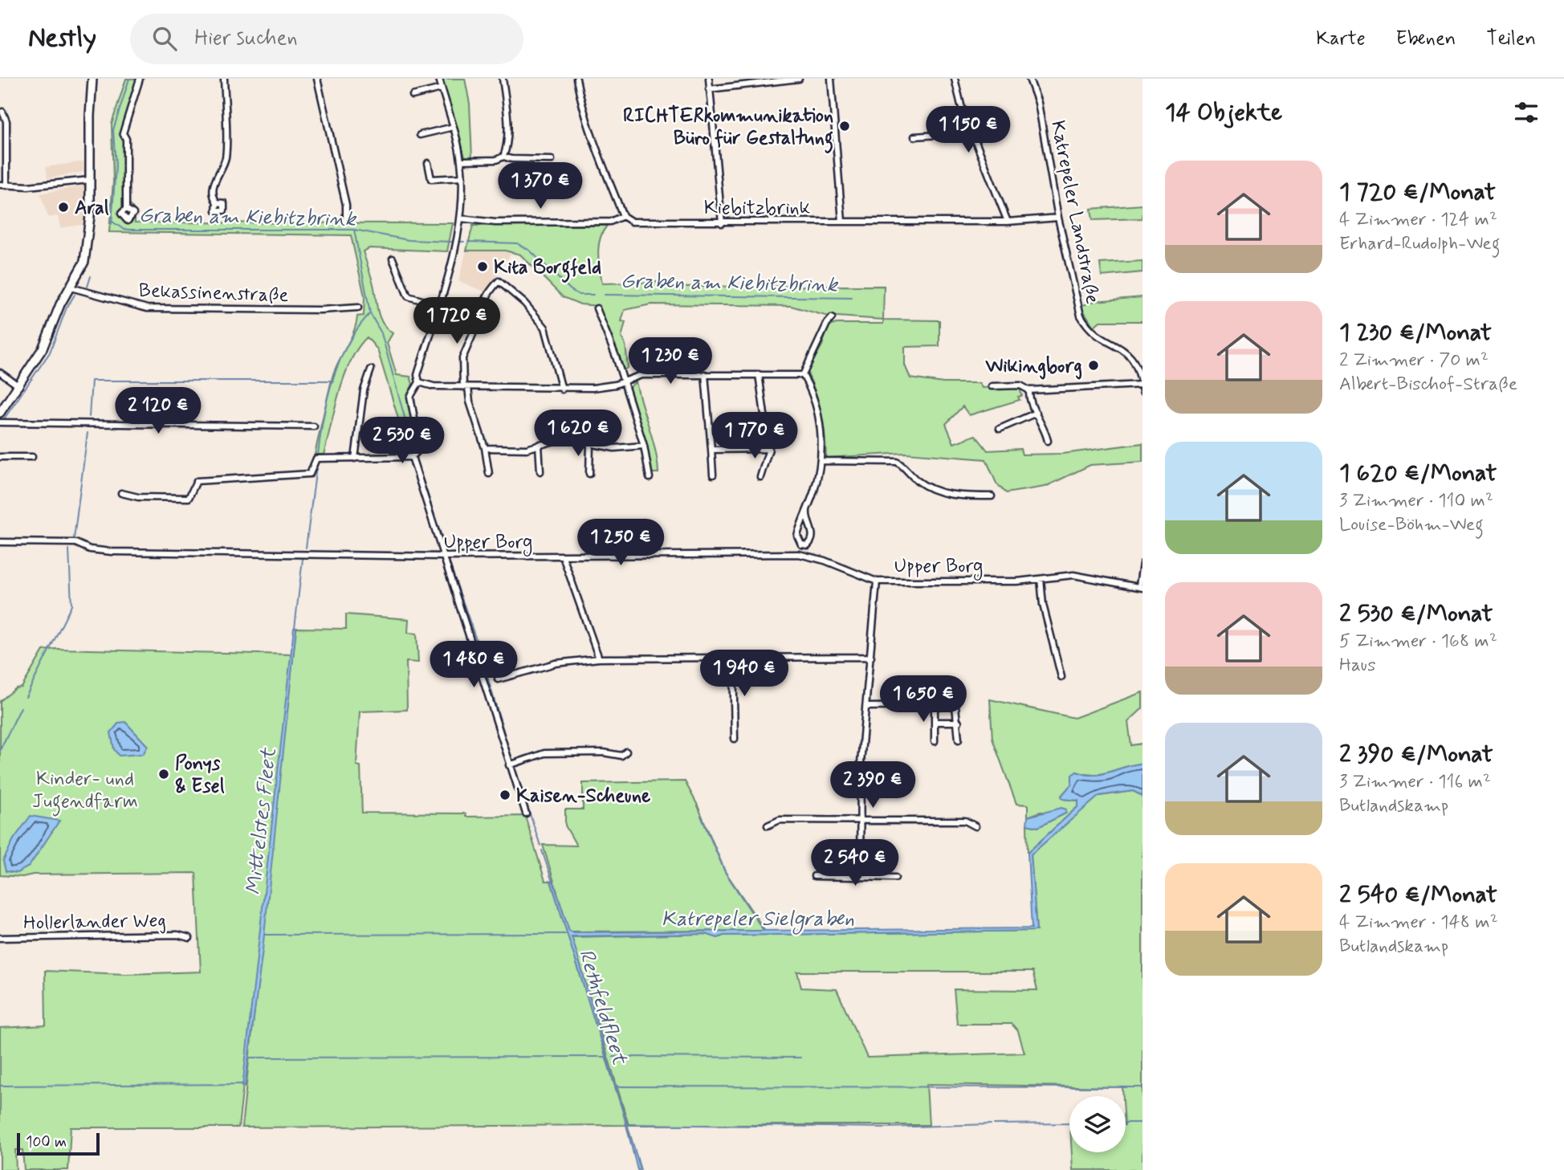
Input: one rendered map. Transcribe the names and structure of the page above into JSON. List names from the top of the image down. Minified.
{"streets":{"street":["Kiebitzbrink","Katrepeler Landstraße","Bekassinenstraße","Upper Borg","Hollerlander Weg"]},"crossings":[["Kiebitzbrink","Katrepeler Landstraße"]],"water":["Graben am Kiebitzbrink","Mittelstes Fleet","Katrepeler Sielgraben","Rethfeldfleet"],"parks":["Kinder- und Jugendfarm"],"places":["RICHTERkommunikation Büro für Gestaltung","Aral","Kita Borgfeld","Wikingborg","Ponys & Esel","Kaisen-Scheune"],"scale_bar":"100 m","page":{"header":"Nestly","search":"Hier suchen","nav":["Karte","Ebenen","Teilen"],"heading":"14 Objekte","price":["1 150 €","1 370 €","1 720 €","1 230 €","2 120 €","1 620 €","1 770 €","2 530 €","1 250 €","1 480 €","1 940 €","1 650 €","2 390 €","2 540 €"],"list":[{"name":"1 720 €/Monat","note":"4 Zimmer · 124 m² · Erhard-Rudolph-Weg"},{"name":"1 230 €/Monat","note":"2 Zimmer · 70 m² · Albert-Bischof-Straße"},{"name":"1 620 €/Monat","note":"3 Zimmer · 110 m² · Louise-Böhm-Weg"},{"name":"2 530 €/Monat","note":"5 Zimmer · 168 m² · Haus"},{"name":"2 390 €/Monat","note":"3 Zimmer · 116 m² · Butlandskamp"},{"name":"2 540 €/Monat","note":"4 Zimmer · 148 m² · Butlandskamp"}],"scale":"100 m"}}
